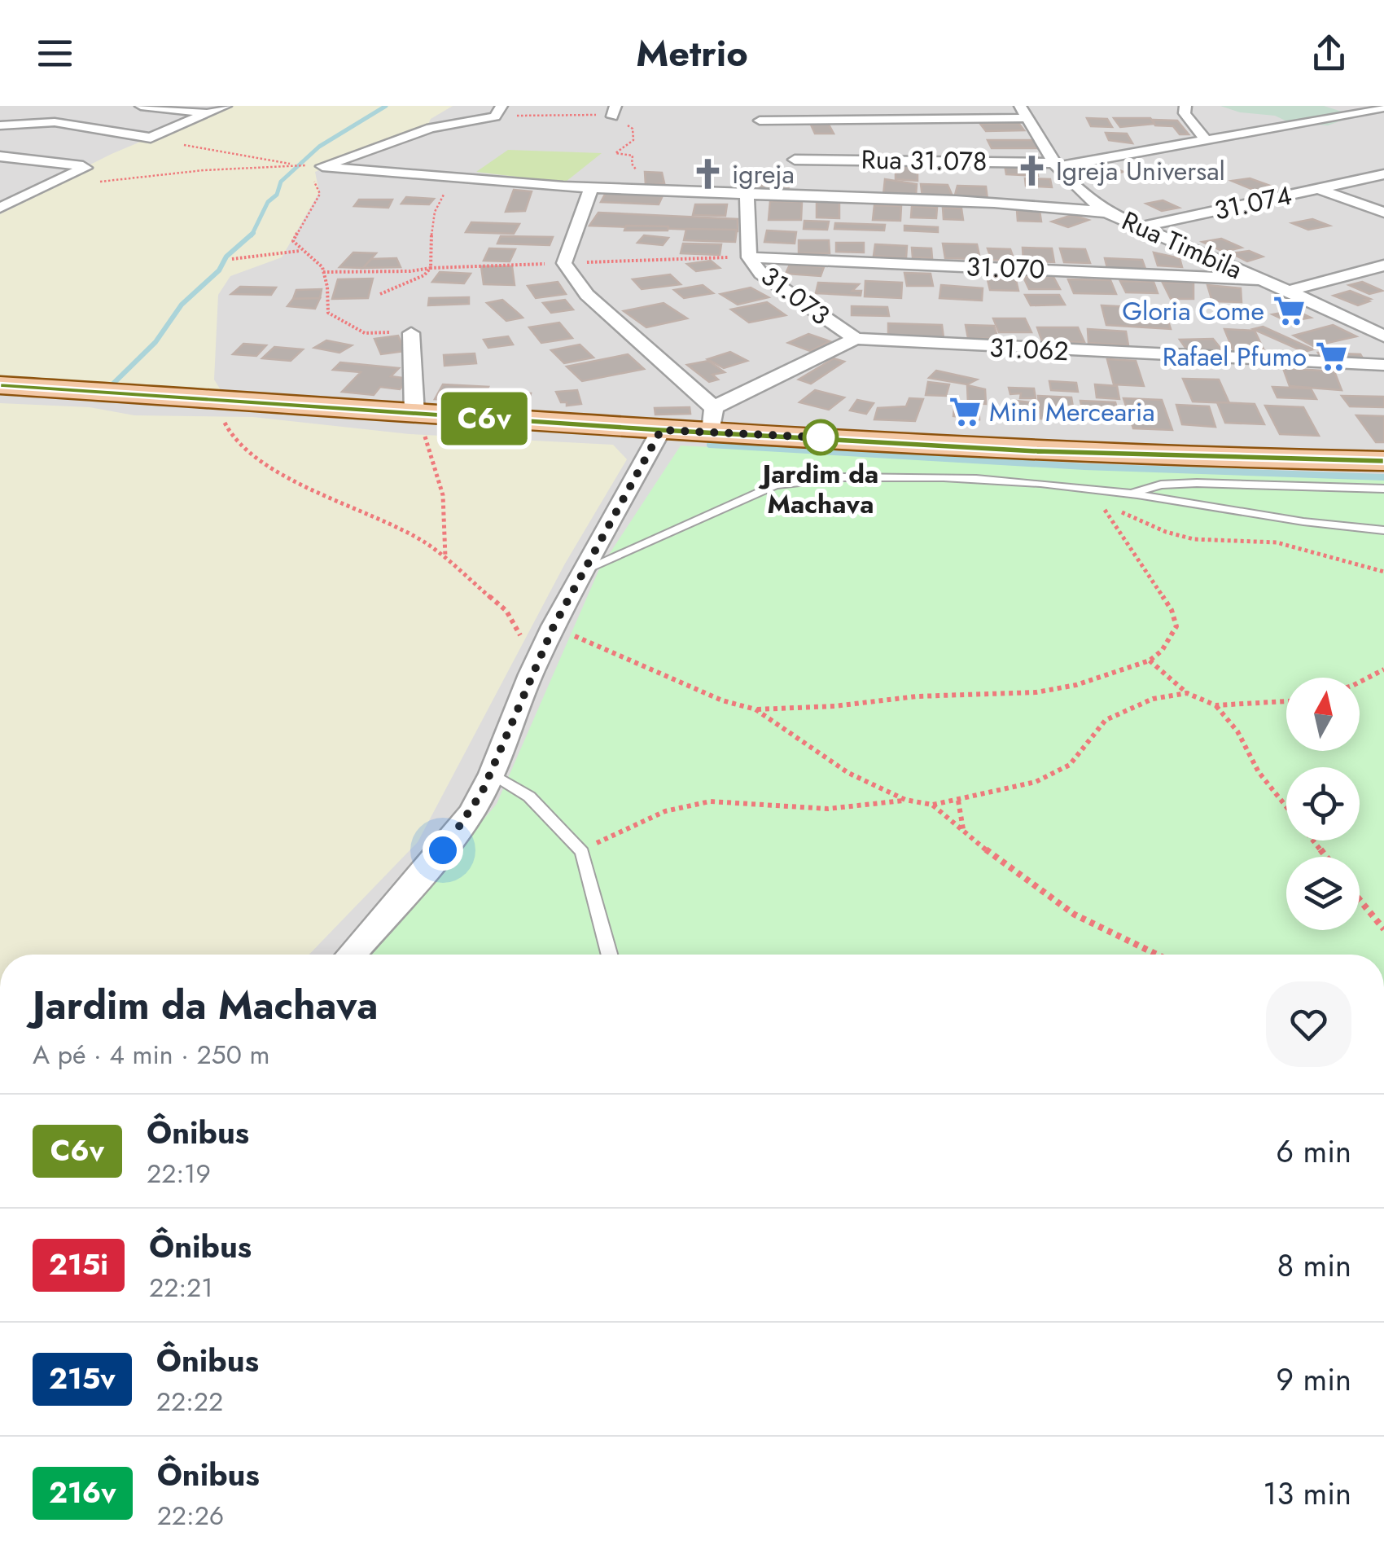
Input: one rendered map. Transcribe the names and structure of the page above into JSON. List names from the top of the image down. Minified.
{"streets":{"street":["Rua 31.078","31.074","Rua Timbila","31.070","31.073","31.062"]},"crossings":[["Rua 31.078","Rua Timbila"],["31.074","Rua Timbila"],["Rua Timbila","31.070"],["31.070","31.073"],["31.073","31.062"]],"places":{"church":["Igreja Universal","igreja"],"supermarket":["Gloria Come","Rafael Pfumo","Mini Mercearia"],"other":["Jardim da Machava"]},"lines":["bus line C6v"],"north":"top","page":{"header":"Metrio","on_map":"C6v","heading":["Jardim da Machava","A pé · 4 min · 250 m"],"list":[{"mark":"C6v","name":"Ônibus","note":"22:19","value":"6 min"},{"mark":"215i","name":"Ônibus","note":"22:21","value":"8 min"},{"mark":"215v","name":"Ônibus","note":"22:22","value":"9 min"},{"mark":"216v","name":"Ônibus","note":"22:26","value":"13 min"}]}}
